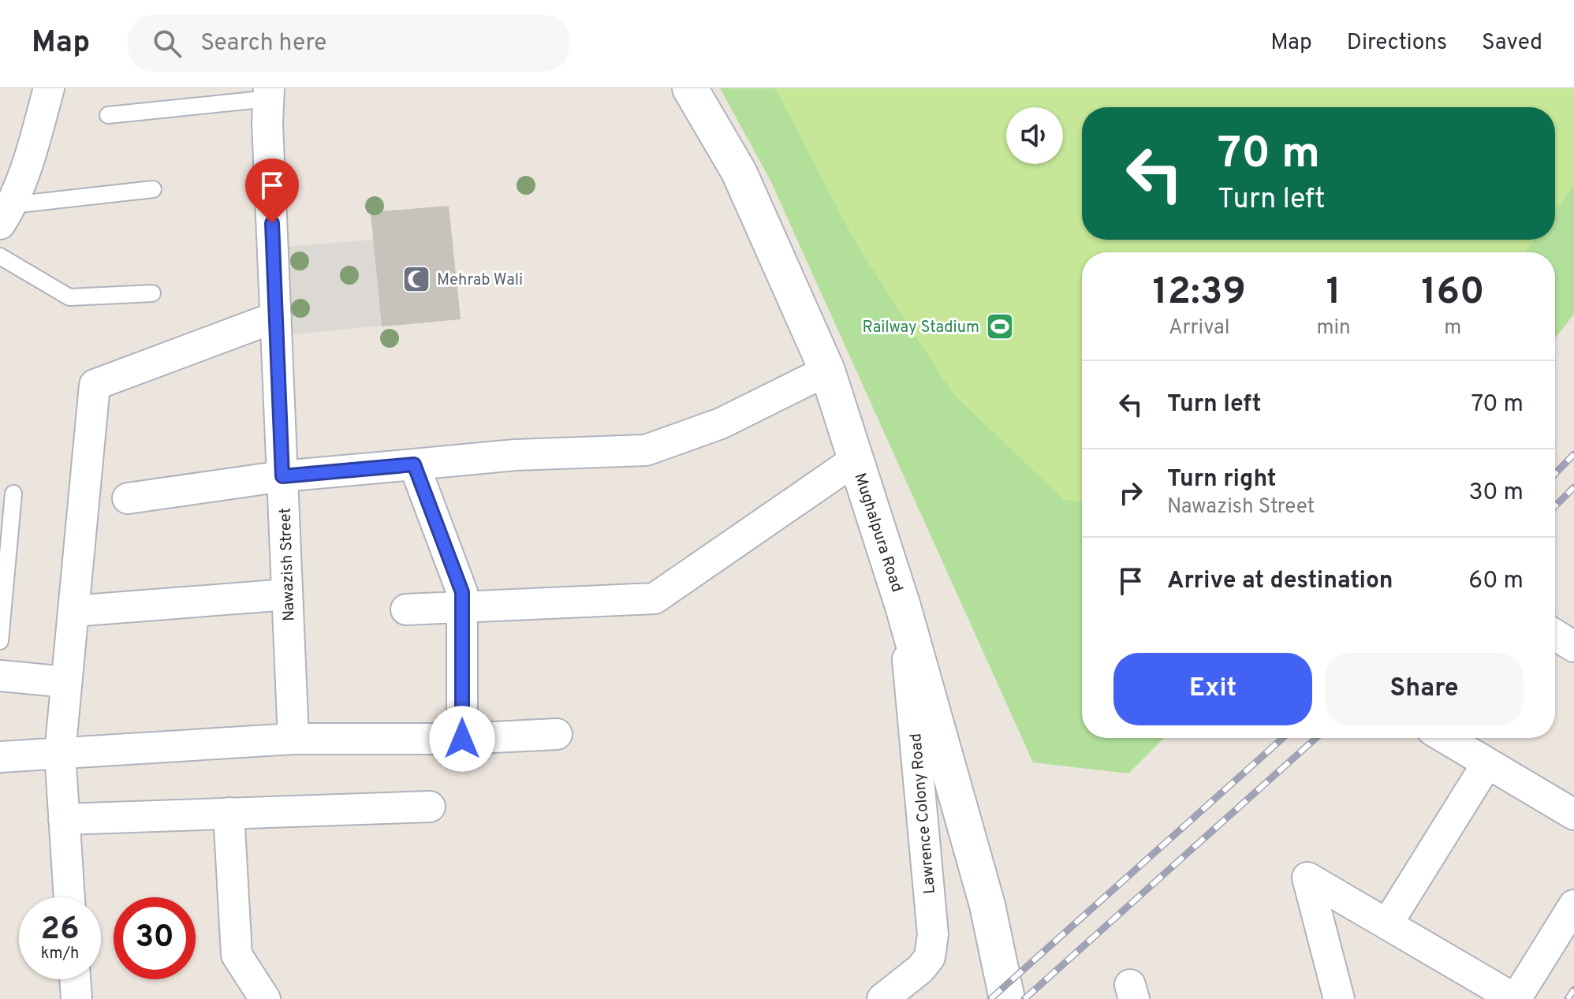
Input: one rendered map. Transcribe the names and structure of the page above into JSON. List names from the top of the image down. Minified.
{"streets":{"main road":["Mughalpura Road"],"street":["Nawazish Street","Lawrence Colony Road"]},"crossings":[["Mughalpura Road","Lawrence Colony Road"]],"places":{"mosque":["Mehrab Wali"],"sports":["Railway Stadium"]},"page":{"header":"Map","search":"Search here","nav":["Map","Directions","Saved"],"turn":["70 m","Turn left"],"eta":["12:39","Arrival","1","min","160","m"],"list":[{"name":"Turn left","value":"70 m"},{"name":"Turn right","note":"Nawazish Street","value":"30 m"},{"name":"Arrive at destination","value":"60 m"}],"buttons":["Exit","Share"],"speed":"26 km/h","limit":"30"}}
